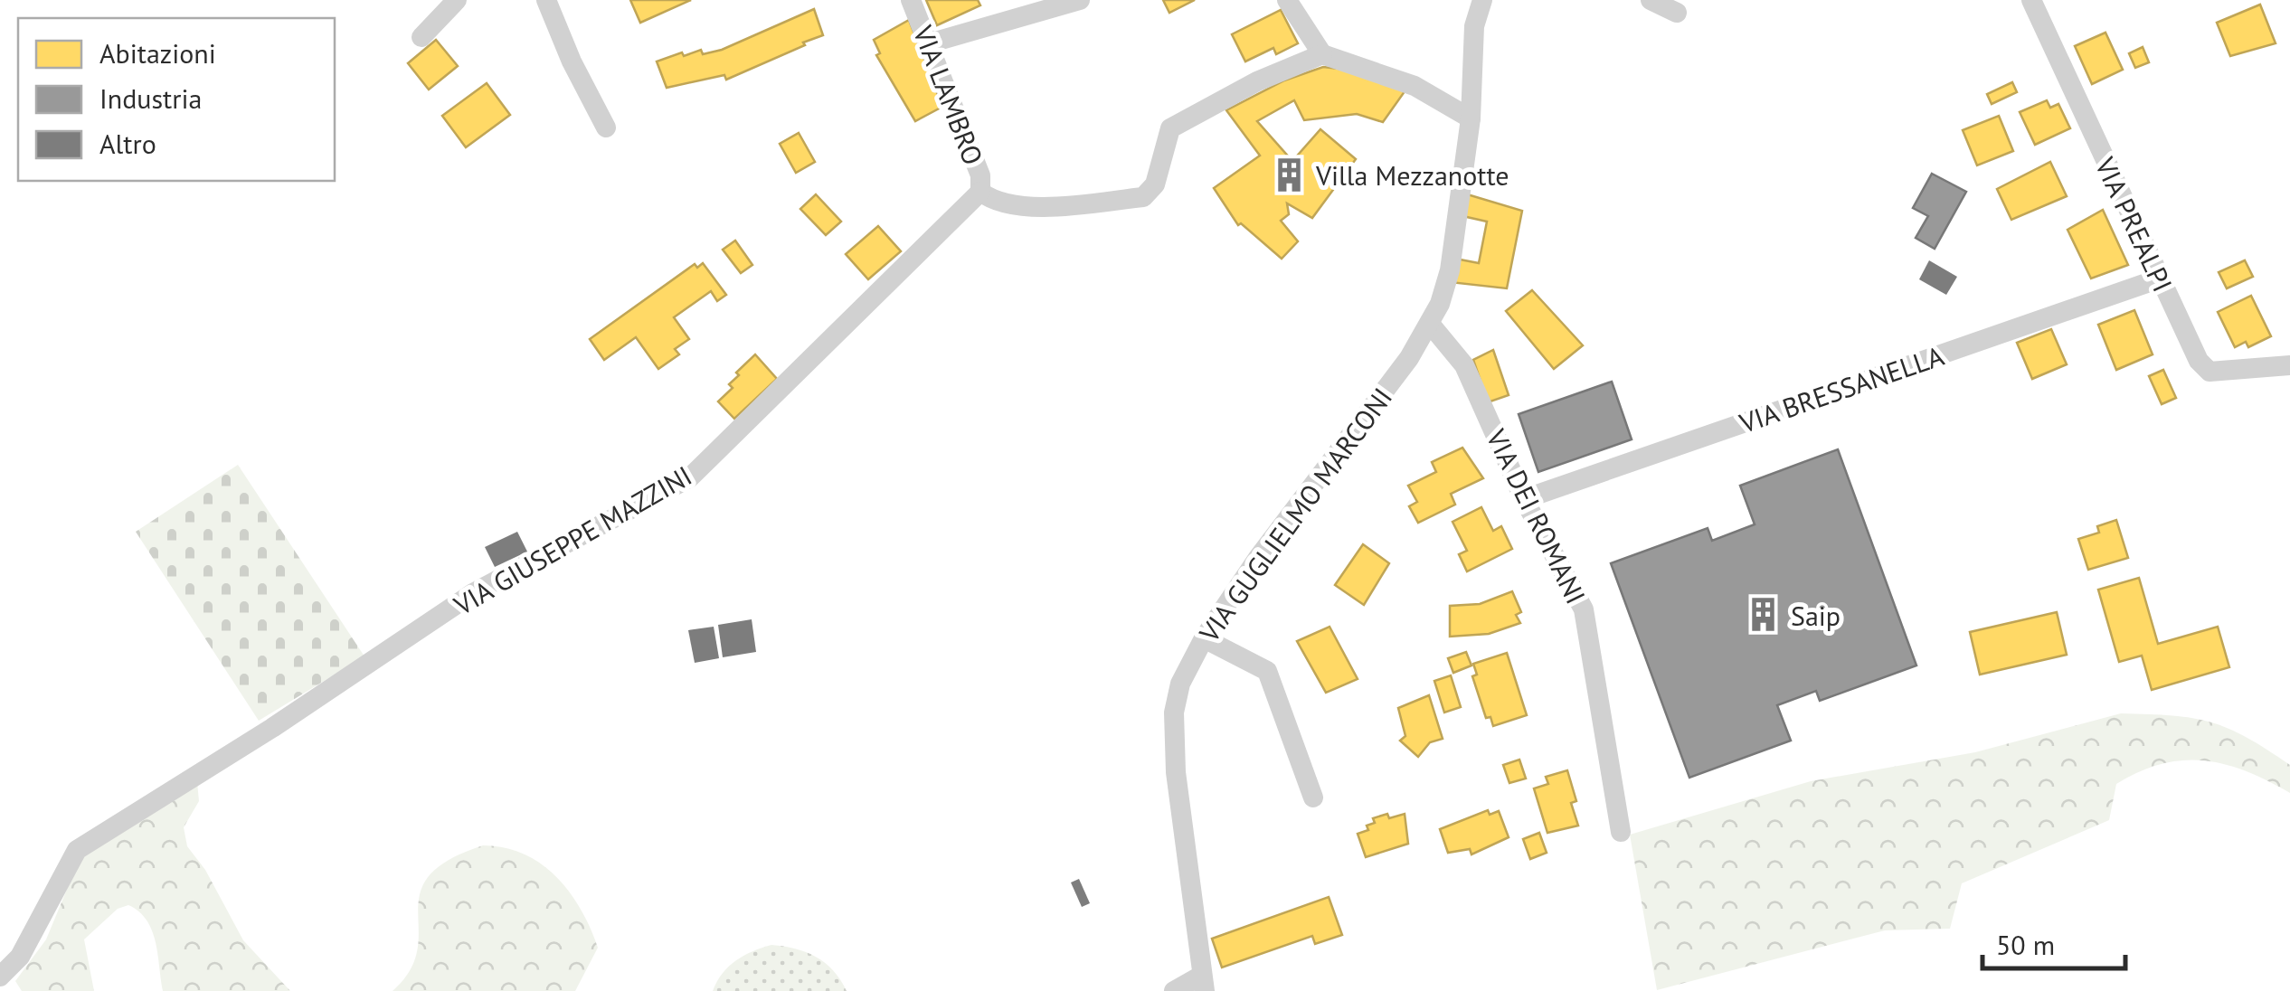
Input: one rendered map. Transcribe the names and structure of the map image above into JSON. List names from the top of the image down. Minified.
{"streets":{"street":["VIA LAMBRO","VIA PREALPI","VIA BRESSANELLA","VIA GUGLIELMO MARCONI","VIA DEI ROMANI","VIA GIUSEPPE MAZZINI"]},"crossings":[["VIA LAMBRO","VIA GIUSEPPE MAZZINI"],["VIA PREALPI","VIA BRESSANELLA"],["VIA BRESSANELLA","VIA DEI ROMANI"],["VIA GUGLIELMO MARCONI","VIA DEI ROMANI"]],"places":{"building":["Villa Mezzanotte","Saip"]},"legend":["Abitazioni","Industria","Altro"],"scale_bar":"50 m"}
